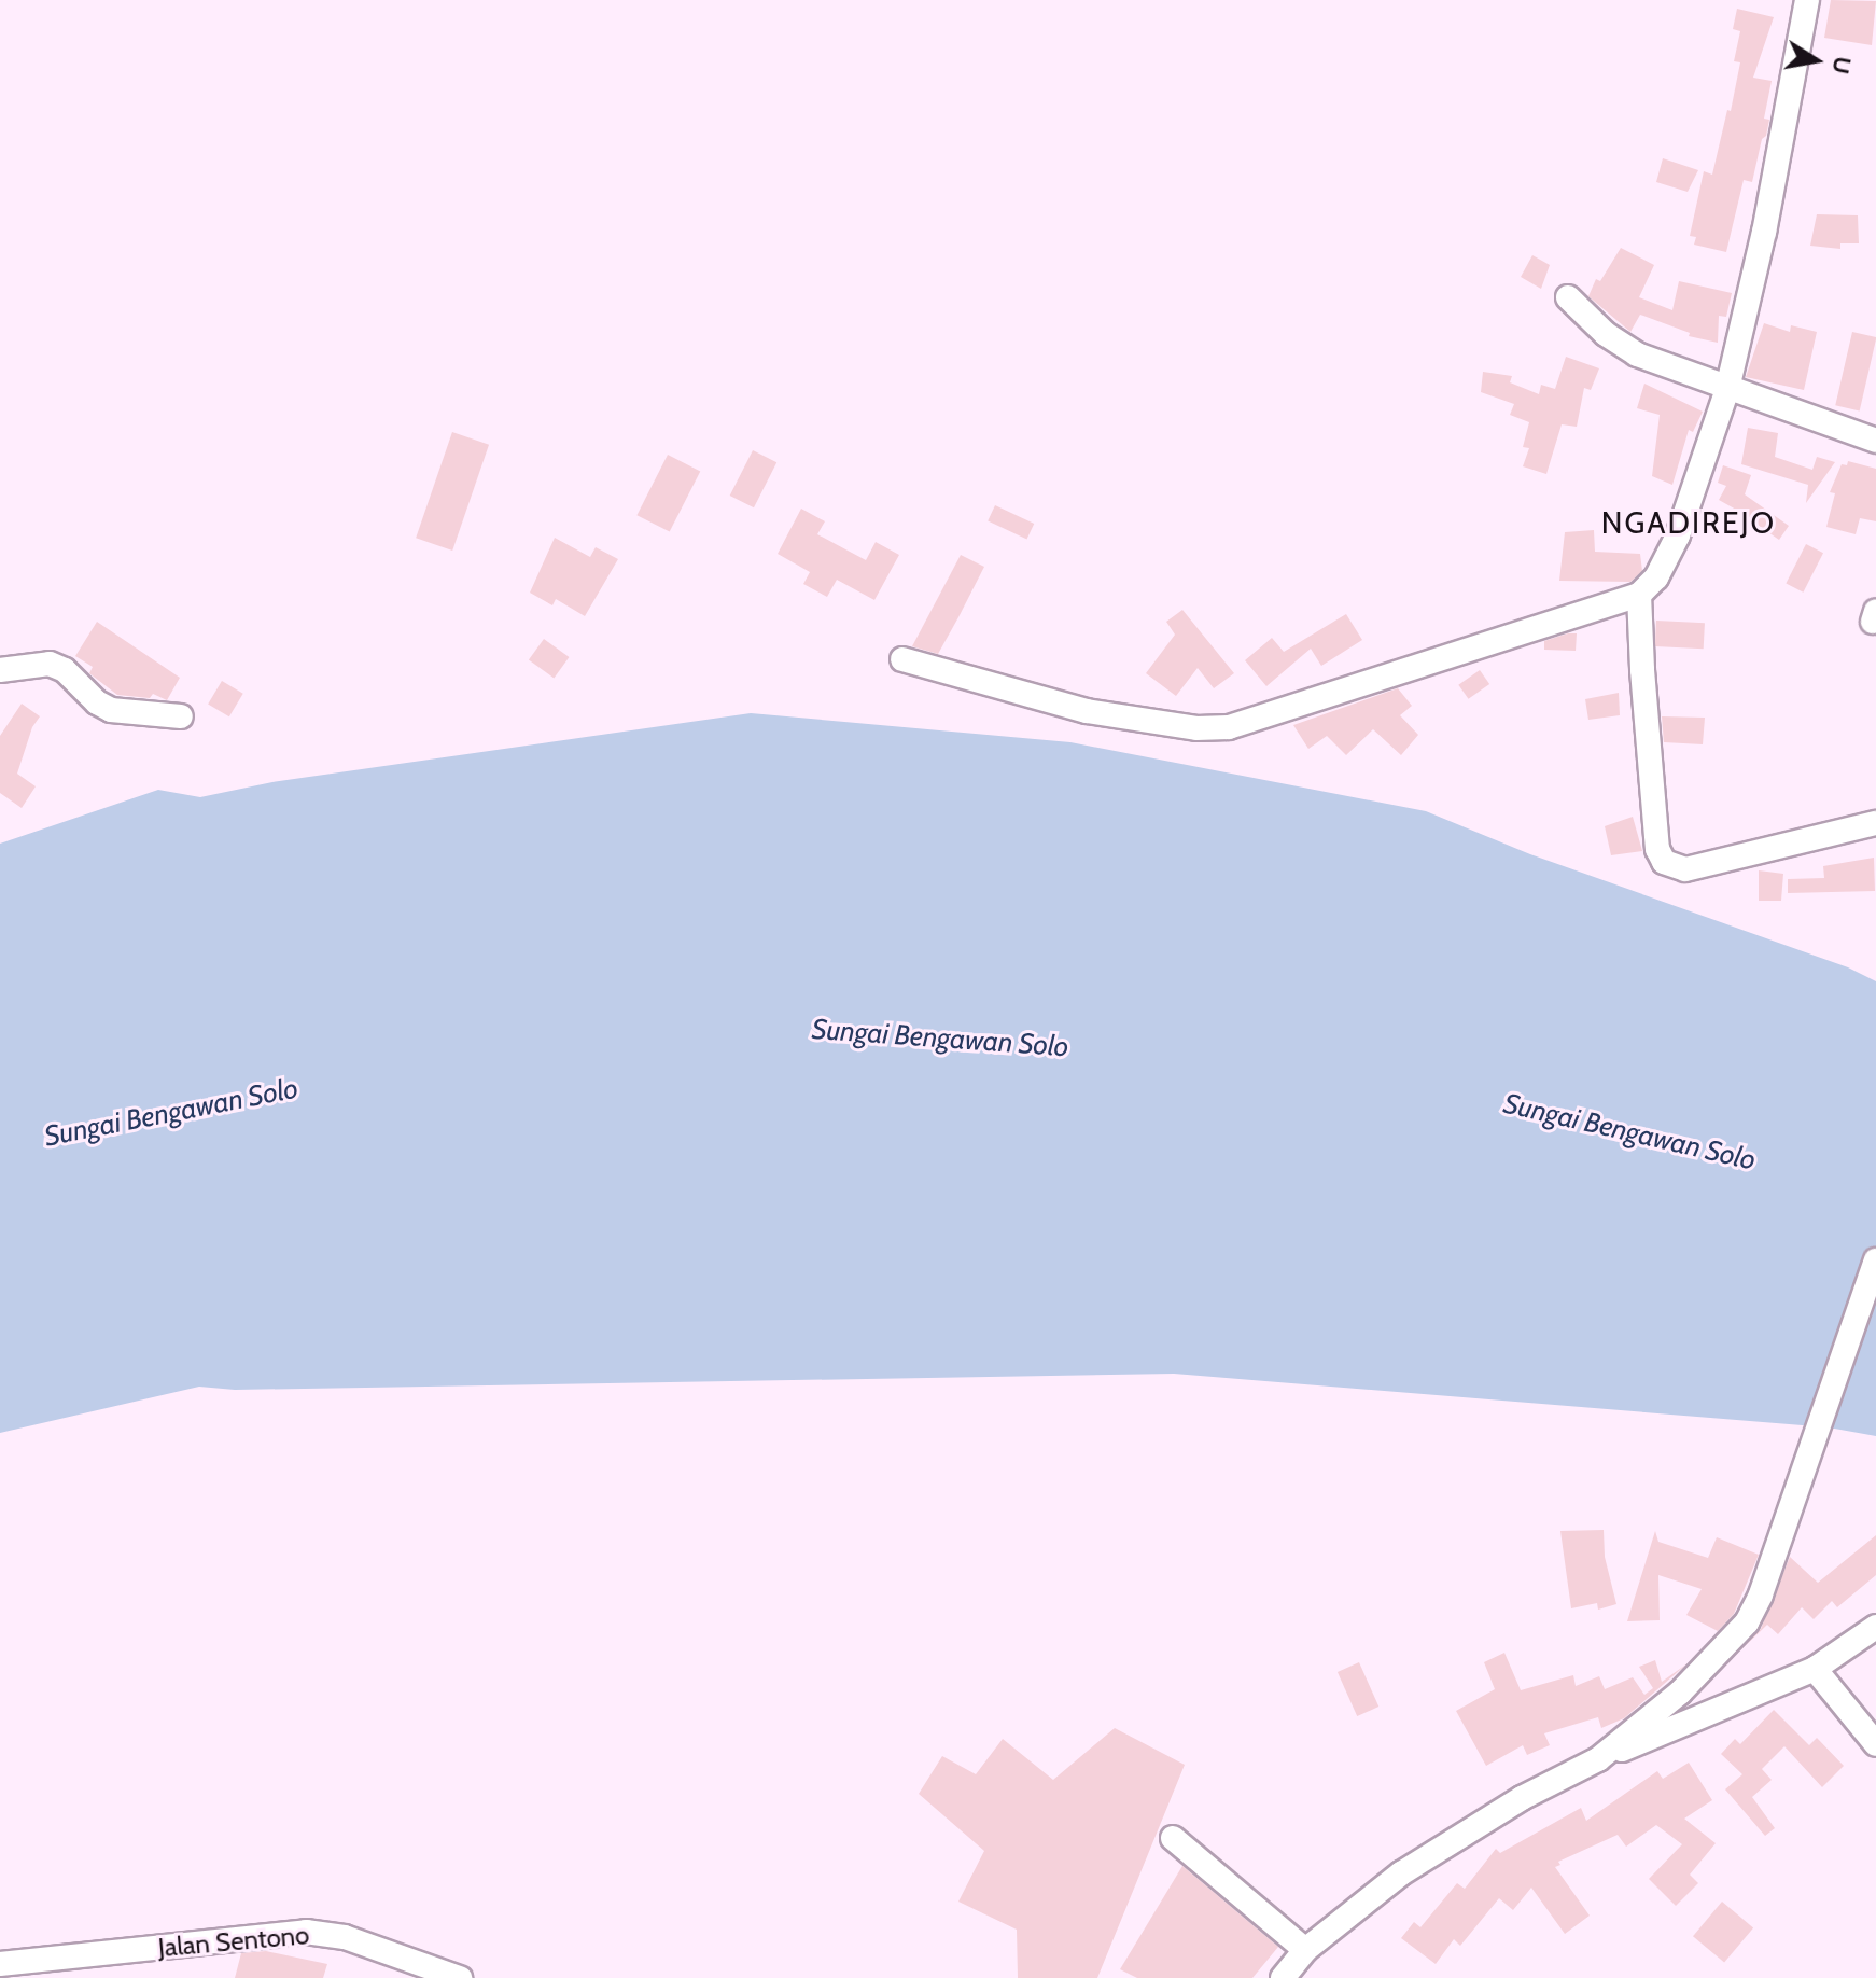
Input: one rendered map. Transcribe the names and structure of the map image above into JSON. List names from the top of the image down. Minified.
{"streets":{"street":["Jalan Sentono"]},"districts":["NGADIREJO"],"water":["Sungai Bengawan Solo"],"north":"right"}
